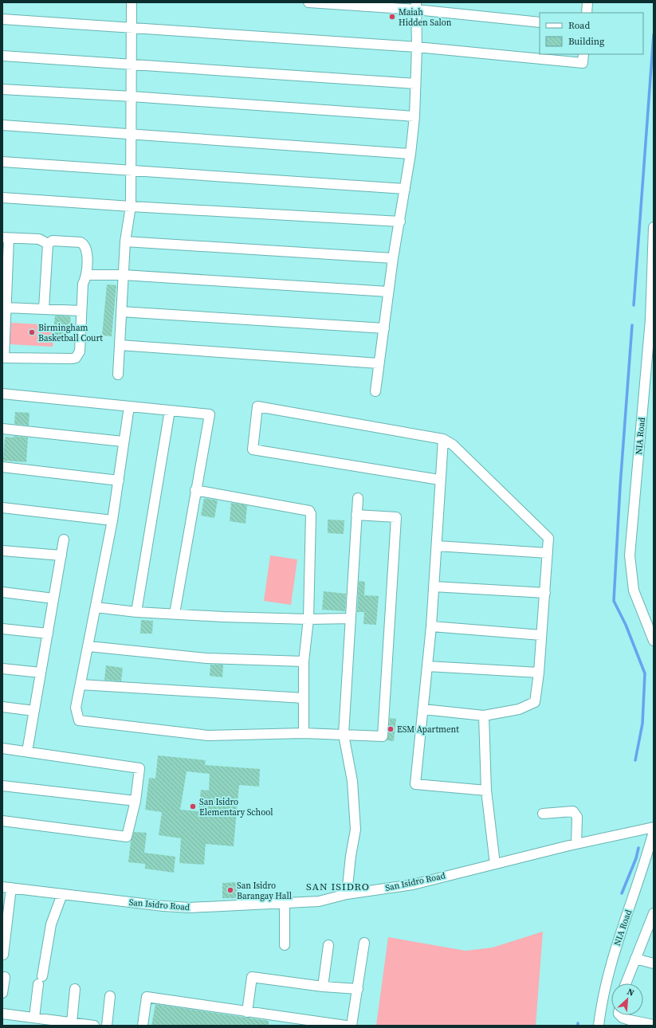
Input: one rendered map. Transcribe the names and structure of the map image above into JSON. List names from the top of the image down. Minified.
{"streets":{"street":["NIA Road","San Isidro Road"]},"districts":["SAN ISIDRO"],"places":["Maiah Hidden Salon","Birmingham Basketball Court","ESM Apartment","San Isidro Elementary School","San Isidro Barangay Hall"],"legend":["Road","Building"],"north":"top right"}
